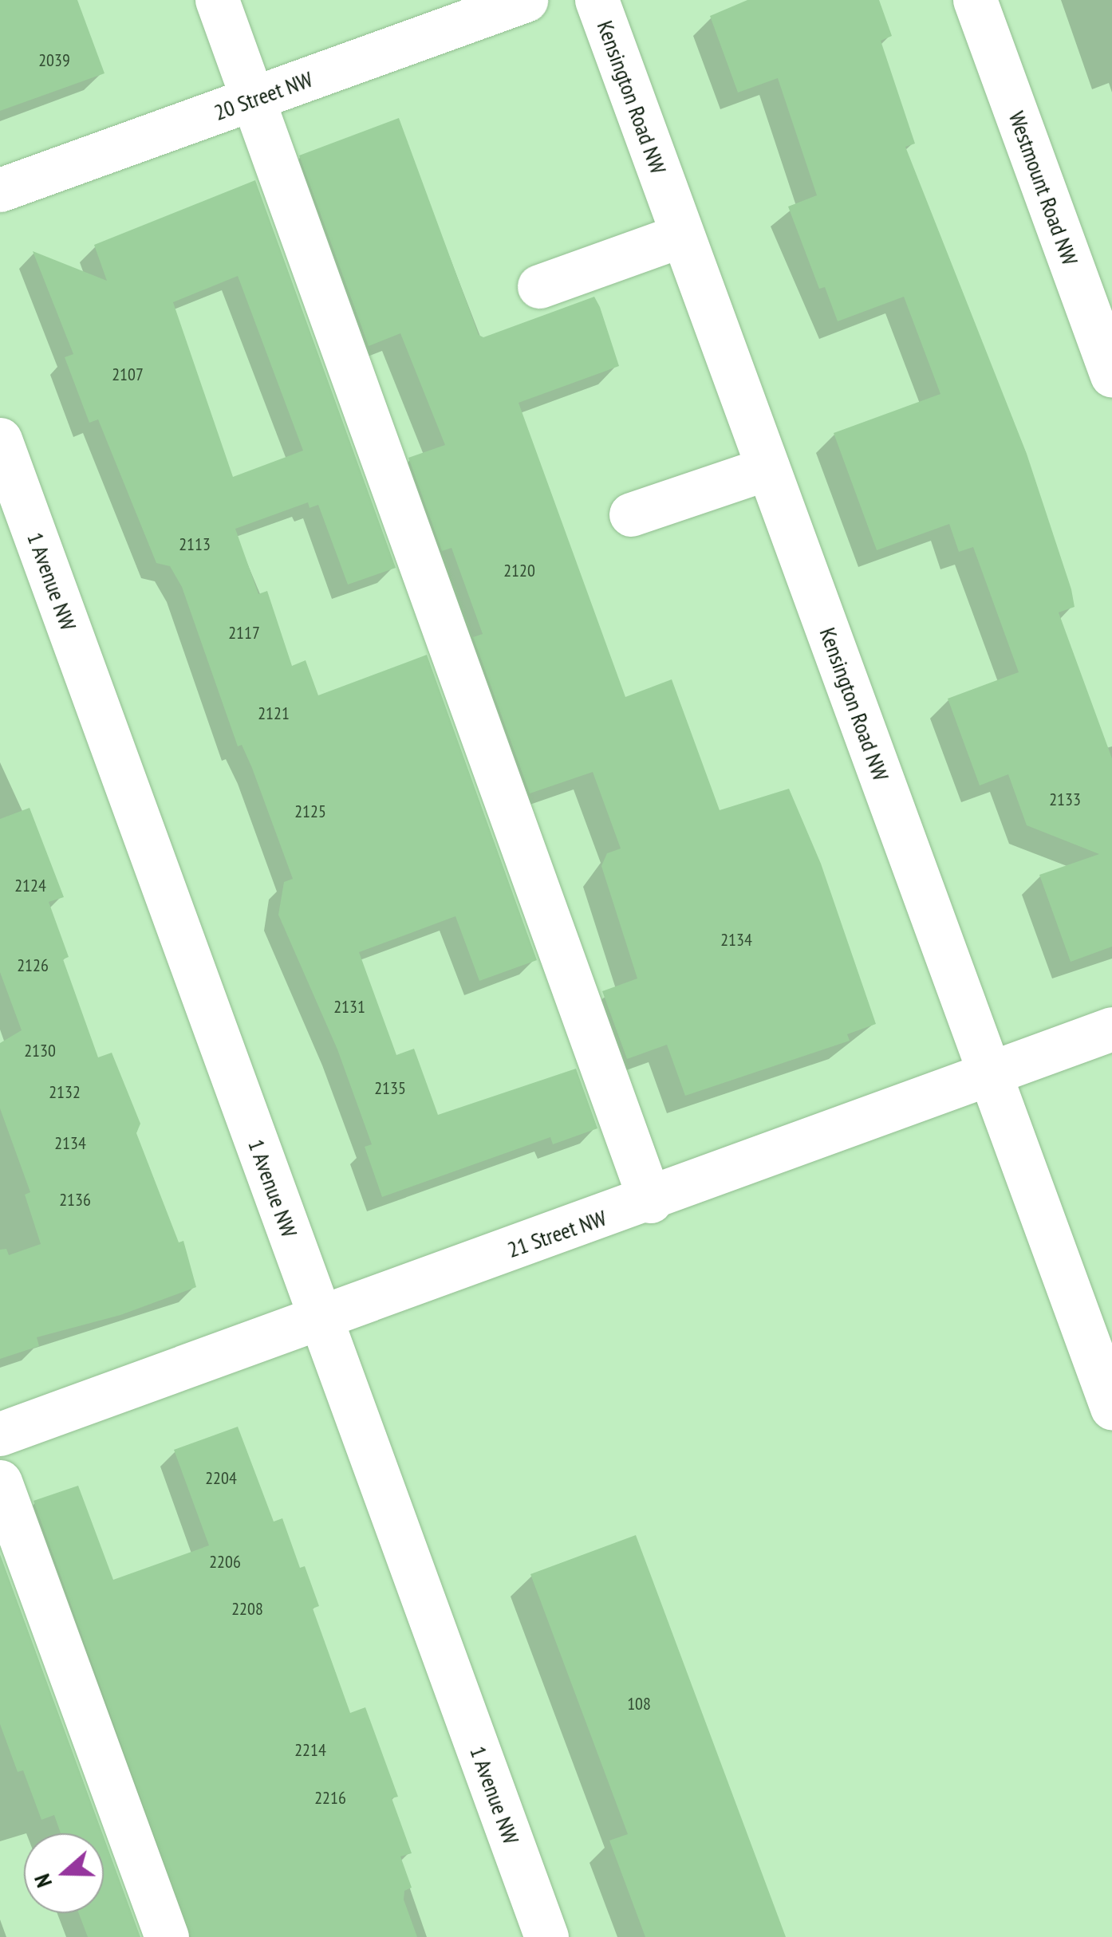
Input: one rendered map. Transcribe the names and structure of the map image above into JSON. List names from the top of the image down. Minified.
{"streets":{"street":["20 Street NW","Kensington Road NW","Westmount Road NW","1 Avenue NW","21 Street NW"]},"crossings":[["Kensington Road NW","21 Street NW"],["1 Avenue NW","21 Street NW"]],"house_numbers":["2039","2107","2113","2120","2117","2121","2133","2125","2124","2134","2126","2131","2130","2135","2132","2134","2136","2204","2206","2208","108","2214","2216"],"north":"left"}
